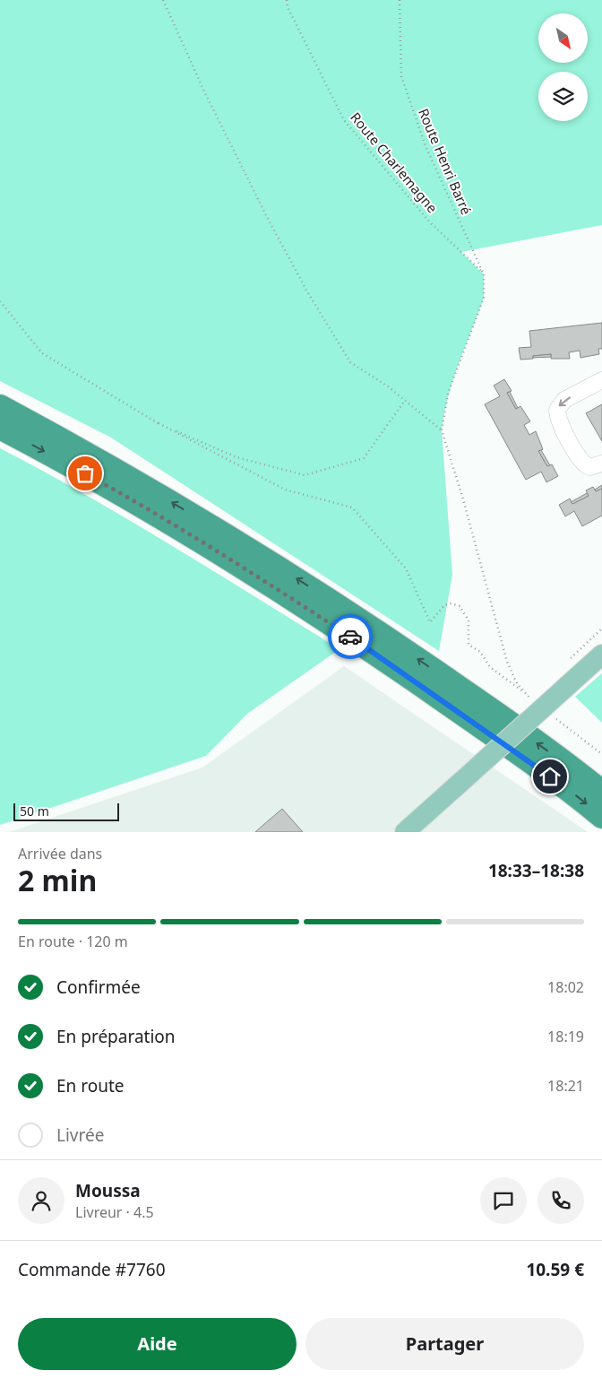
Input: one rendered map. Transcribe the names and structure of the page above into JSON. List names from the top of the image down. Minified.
{"streets":{"path":["Route Henri Barré","Route Charlemagne"]},"crossings":[["Route Henri Barré","Route Charlemagne"]],"scale_bar":"50 m","north":"bottom right","page":{"scale":"50 m","heading":["2 min","Arrivée dans","18:33–18:38"],"panel":["Moussa","Livreur · 4.5","Commande #7760","10.59 €"],"bar":"En route · 120 m","list":[["Confirmée","18:02"],["En préparation","18:19"],["En route","18:21"],"Livrée"],"buttons":["Aide","Partager"]}}
